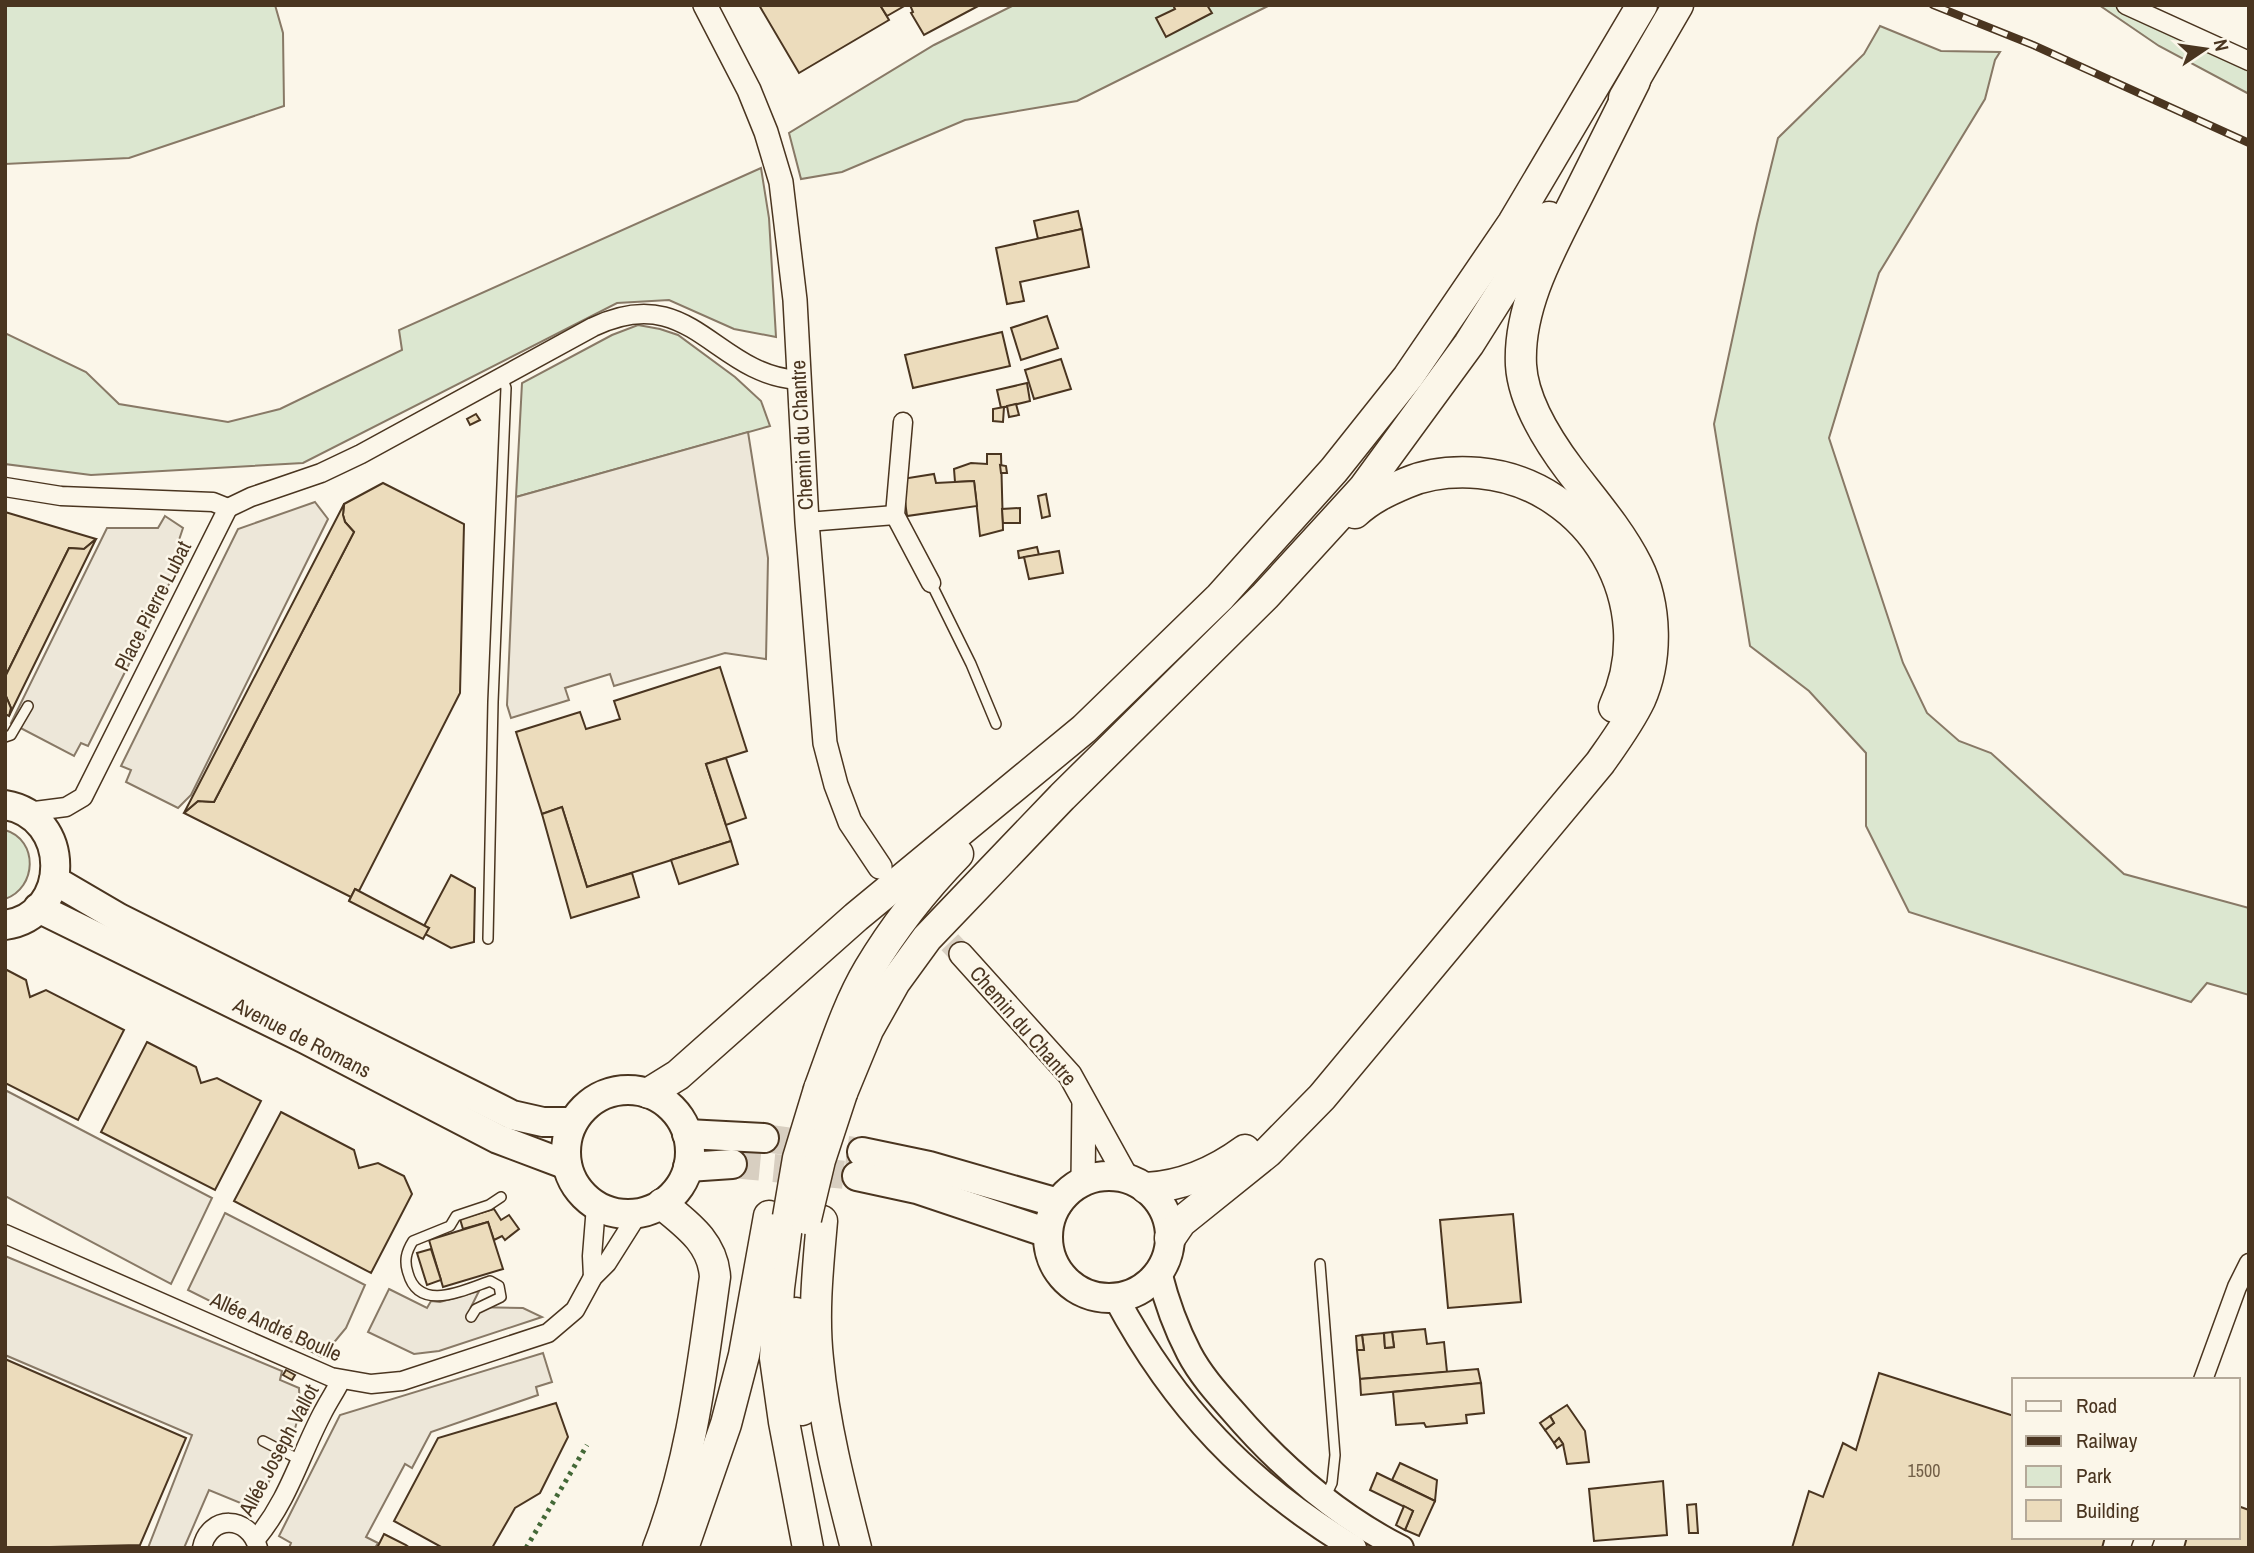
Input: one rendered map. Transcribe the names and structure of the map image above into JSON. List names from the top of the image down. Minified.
{"streets":{"main road":["Avenue de Romans"],"street":["Chemin du Chantre","Place Pierre Lubat","Allée André Boulle","Allée Joseph Vallot"]},"crossings":[["Avenue de Romans","Allée André Boulle"],["Allée André Boulle","Allée Joseph Vallot"]],"house_numbers":["1500"],"legend":["Road","Railway","Park","Building"],"north":"right"}
